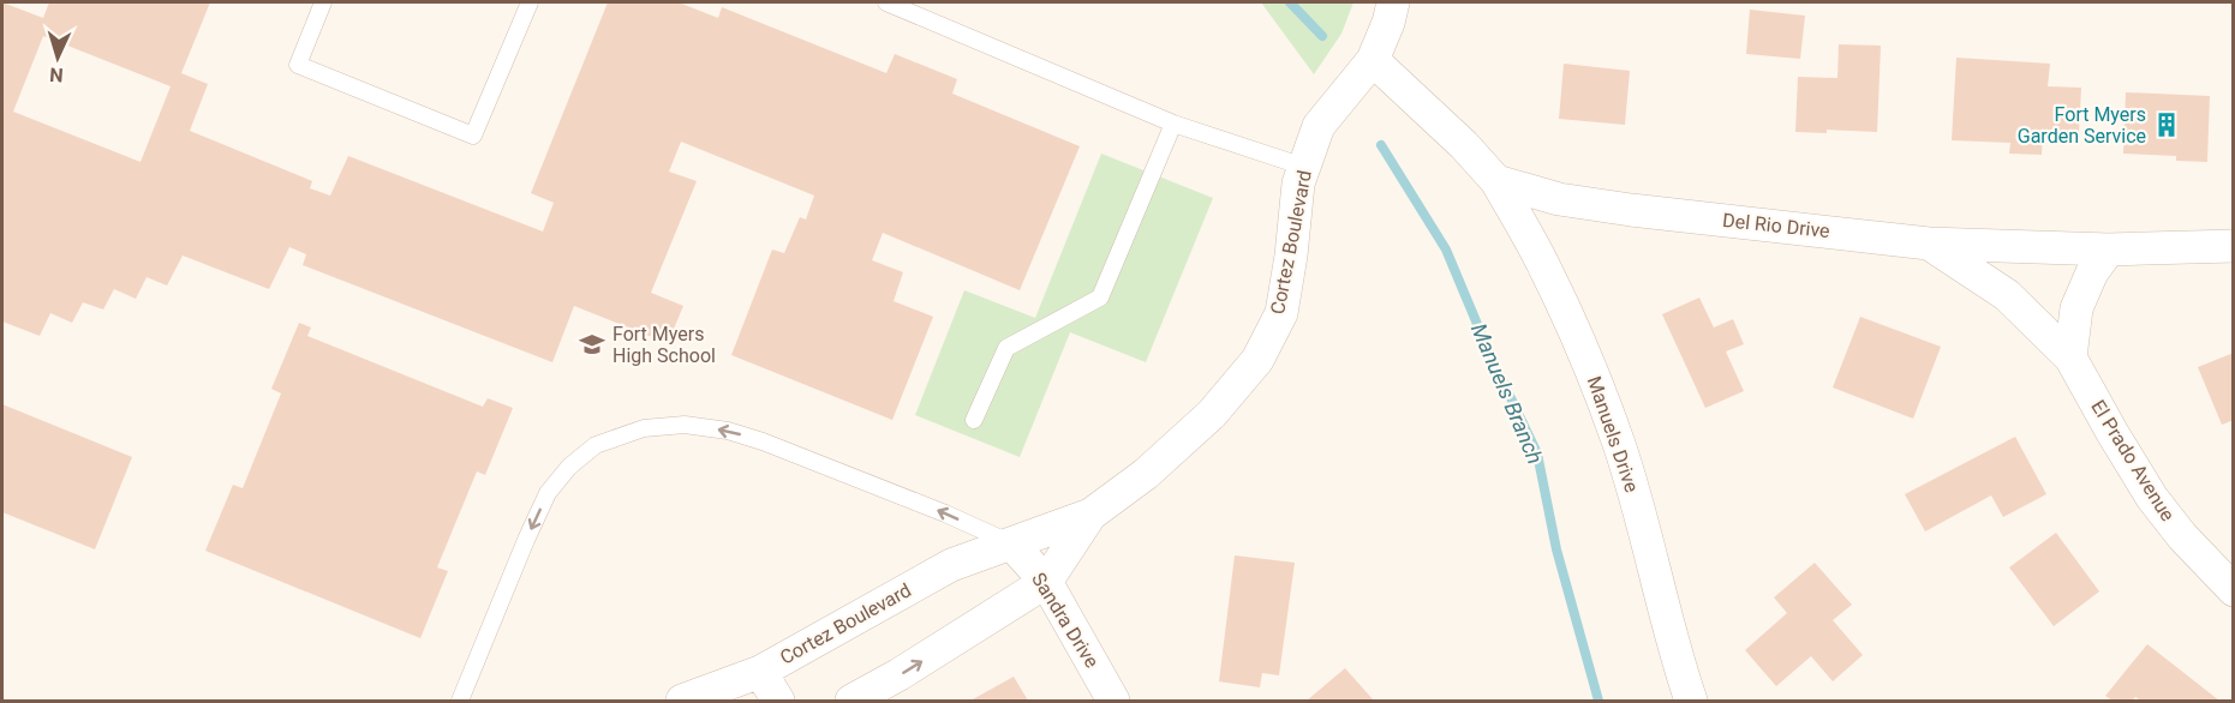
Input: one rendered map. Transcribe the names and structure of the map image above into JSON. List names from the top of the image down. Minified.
{"streets":{"street":["Del Rio Drive","Cortez Boulevard","Manuels Drive","El Prado Avenue","Sandra Drive"]},"crossings":[["Del Rio Drive","Manuels Drive"],["Del Rio Drive","El Prado Avenue"],["Cortez Boulevard","Sandra Drive"]],"water":["Manuels Branch"],"places":{"building":["Fort Myers Garden Service"],"school or university":["Fort Myers High School"]},"north":"bottom"}
